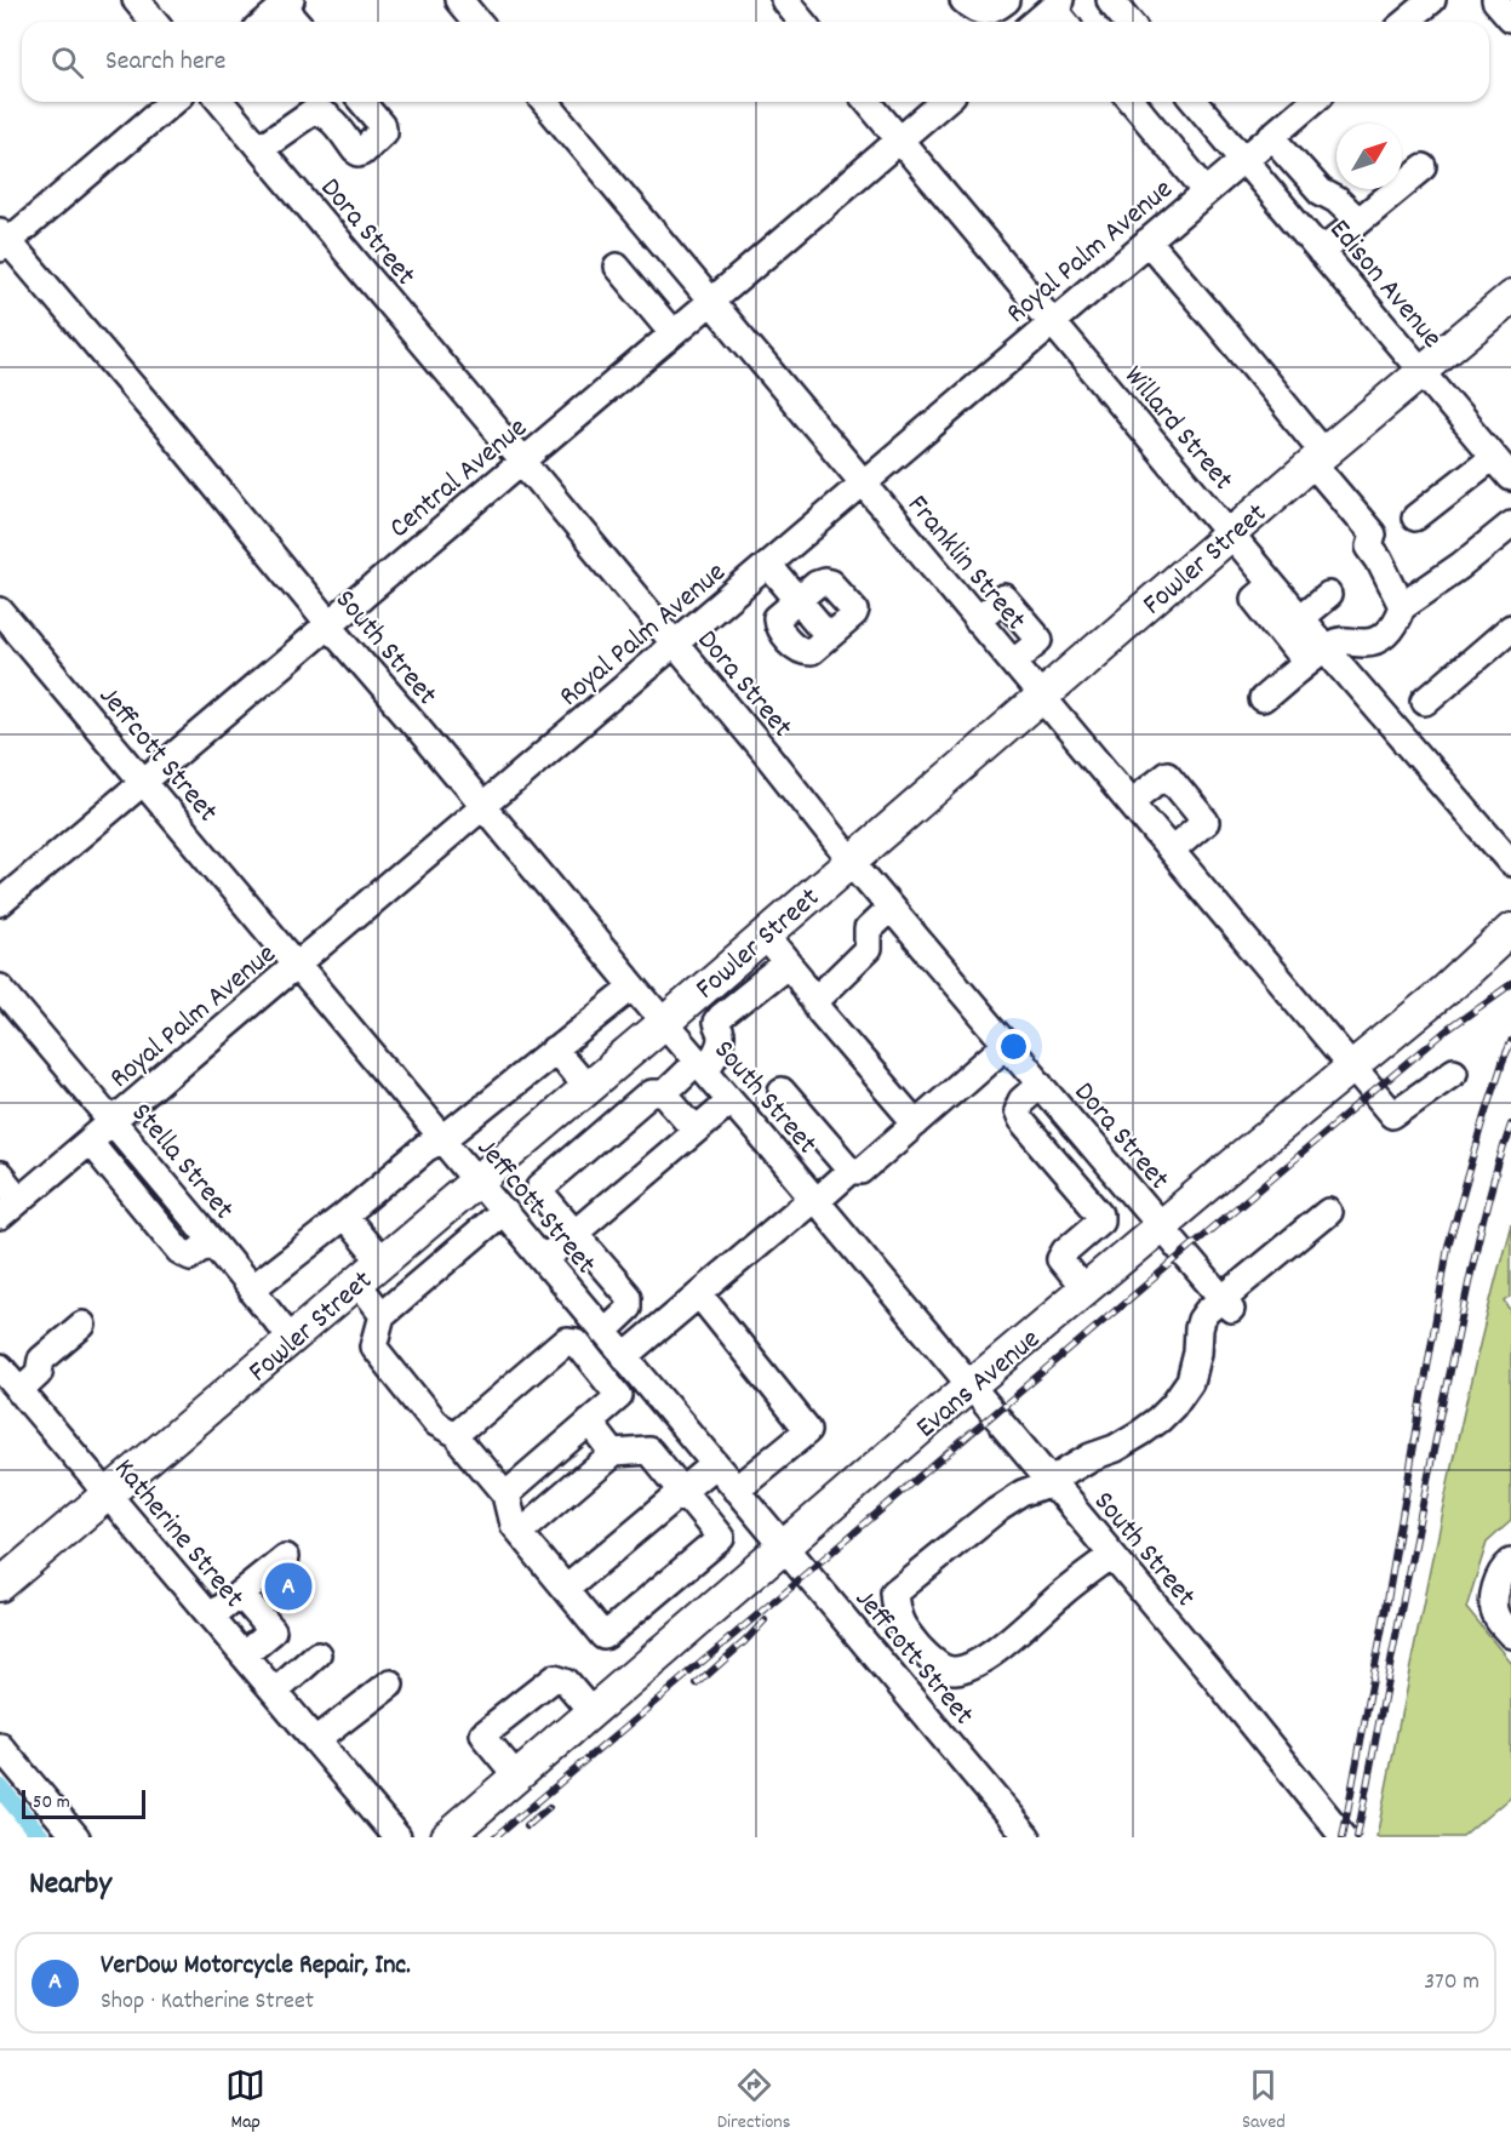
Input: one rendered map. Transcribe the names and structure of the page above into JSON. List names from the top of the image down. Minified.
{"streets":{"main road":["Fowler Street","Evans Avenue"],"street":["Dora Street","Royal Palm Avenue","Edison Avenue","Willard Street","Central Avenue","Franklin Street","South Street","Jeffcott Street","Stella Street","Katherine Street"]},"crossings":[["Dora Street","Royal Palm Avenue"],["Dora Street","Central Avenue"],["Dora Street","Fowler Street"],["Dora Street","Evans Avenue"],["Royal Palm Avenue","Edison Avenue"],["Royal Palm Avenue","Willard Street"],["Royal Palm Avenue","Franklin Street"],["Royal Palm Avenue","South Street"],["Royal Palm Avenue","Jeffcott Street"],["Royal Palm Avenue","Stella Street"],["Edison Avenue","Fowler Street"],["Willard Street","Central Avenue"],["Willard Street","Fowler Street"],["Central Avenue","Franklin Street"],["Central Avenue","South Street"],["Central Avenue","Jeffcott Street"],["Fowler Street","Franklin Street"],["Fowler Street","South Street"],["Fowler Street","Jeffcott Street"],["Fowler Street","Stella Street"],["Fowler Street","Katherine Street"],["Franklin Street","Evans Avenue"],["South Street","Evans Avenue"],["Jeffcott Street","Evans Avenue"]],"scale_bar":"50 m","north":"top right","page":{"search":"Search here","pins":"A","scale":"50 m","heading":"Nearby","list":[{"mark":"A","name":"VerDow Motorcycle Repair, Inc.","note":"Shop · Katherine Street","value":"370 m"}],"nav":["Map","Directions","Saved"]}}
